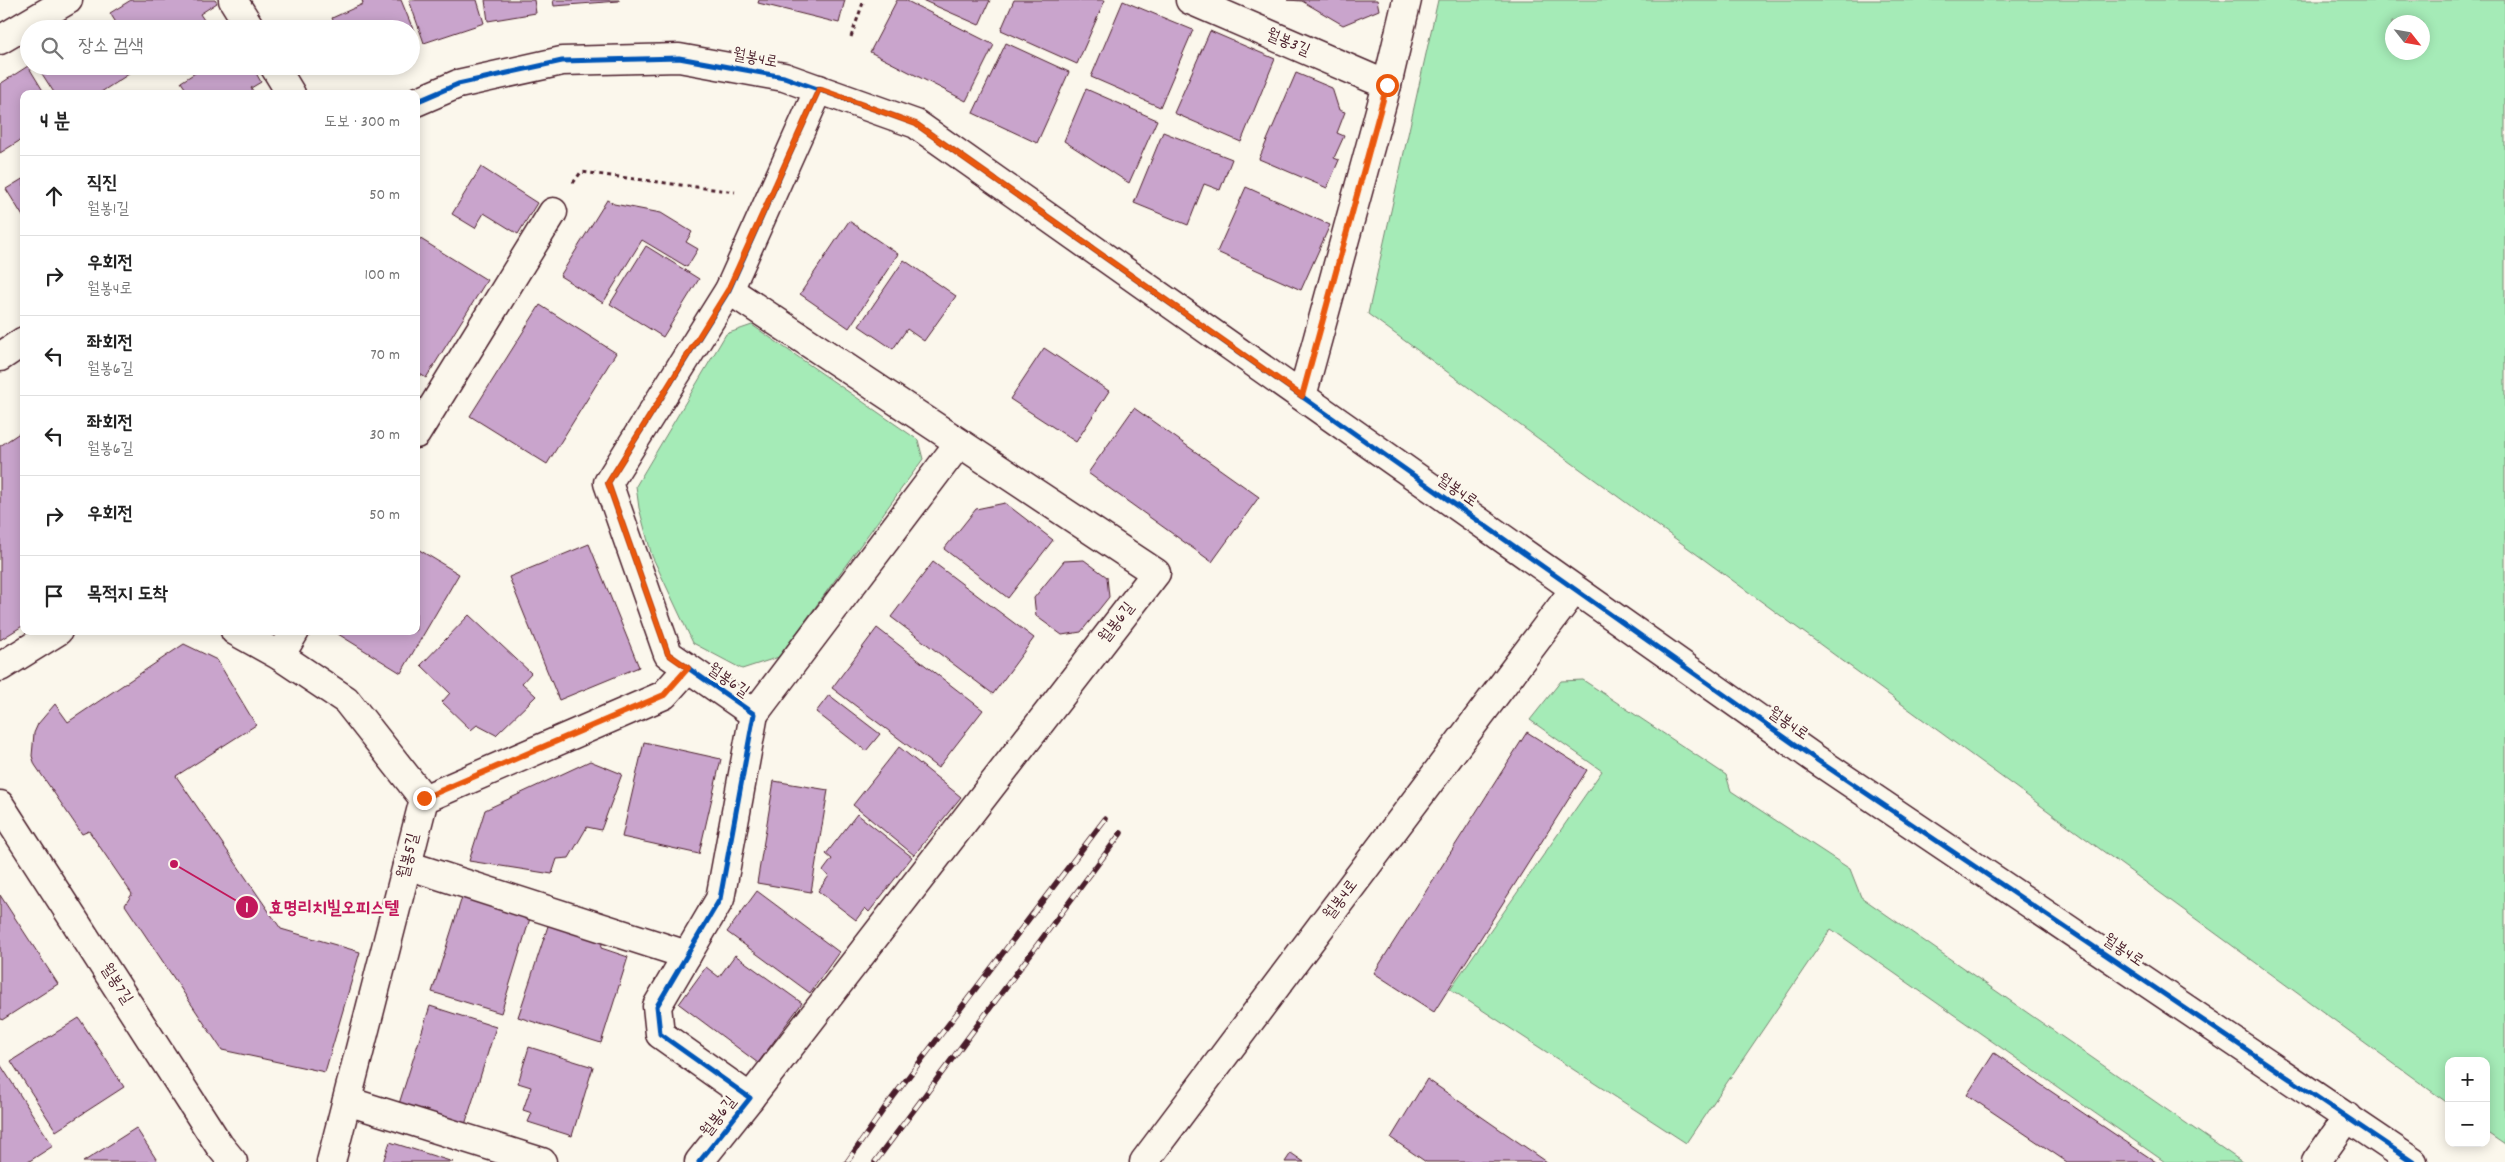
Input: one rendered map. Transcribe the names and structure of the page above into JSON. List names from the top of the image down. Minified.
{"streets":{"street":["월봉3길","월봉4로","월봉6길","월봉5길","월봉7길"]},"crossings":[["월봉4로","월봉6길"]],"places":["효명리치빌오피스텔"],"north":"bottom right","page":{"search":"장소 검색","heading":["4 분","도보 · 300 m"],"list":[["직진","월봉1길","50 m"],["우회전","월봉4로","100 m"],["좌회전","월봉6길","70 m"],["좌회전","월봉6길","30 m"],["우회전","50 m"],"목적지 도착"],"map_buttons":["+","−"]}}
